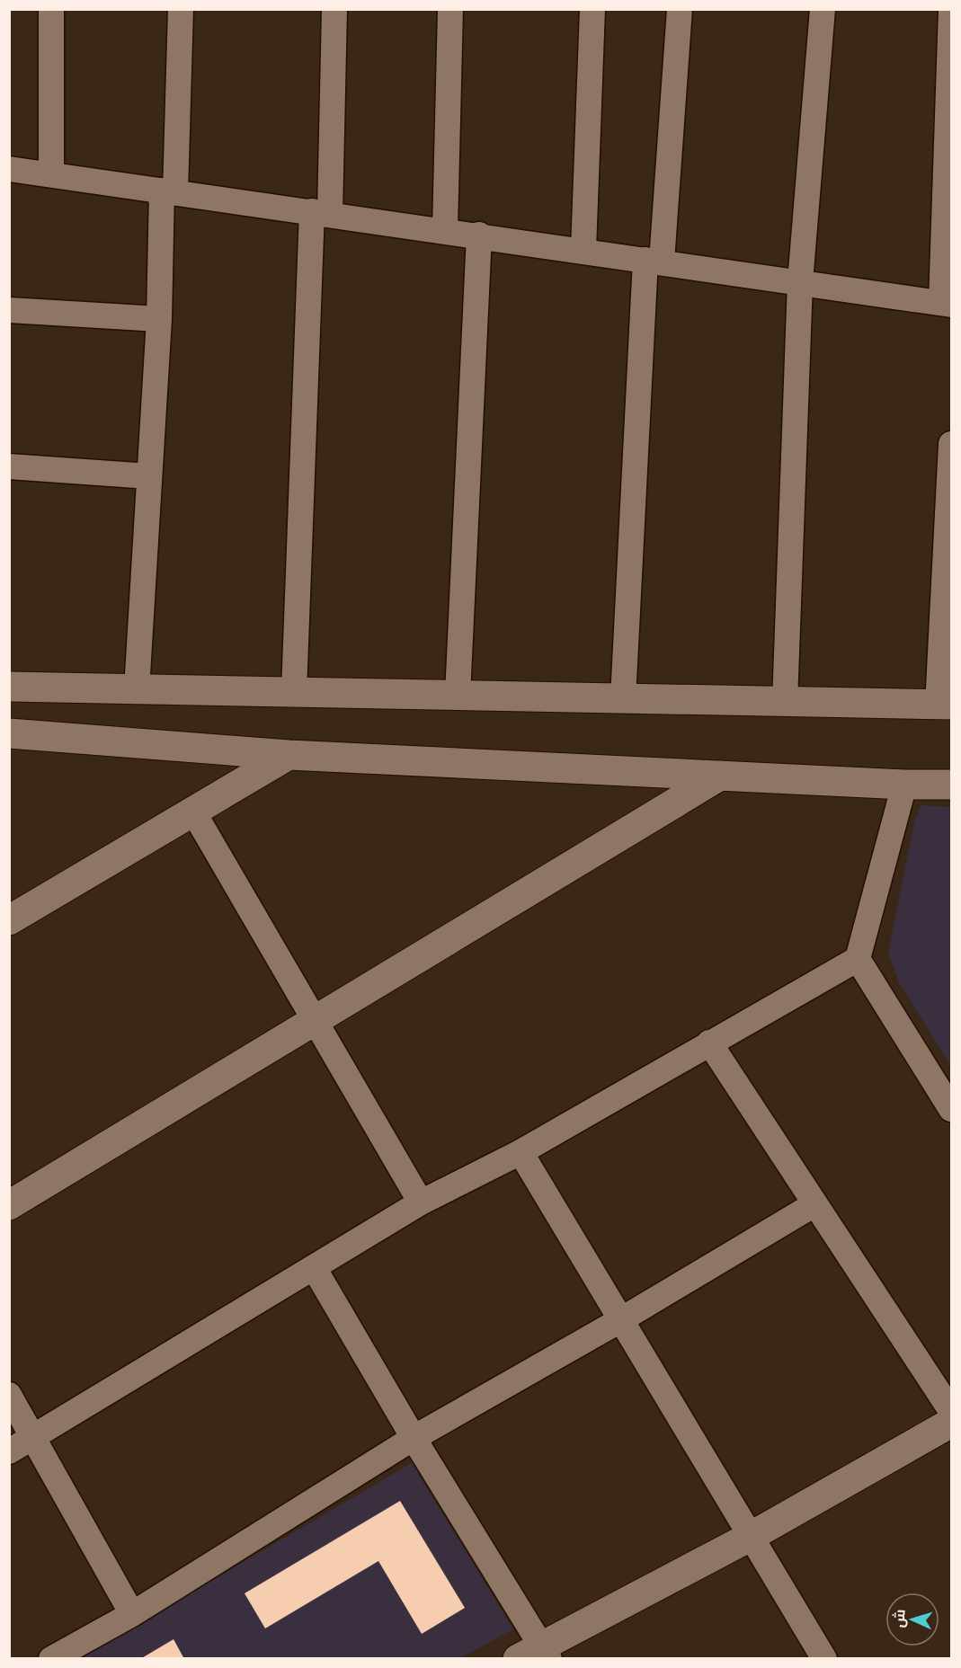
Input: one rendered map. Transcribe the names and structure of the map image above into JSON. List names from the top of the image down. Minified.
{"north":"left"}
